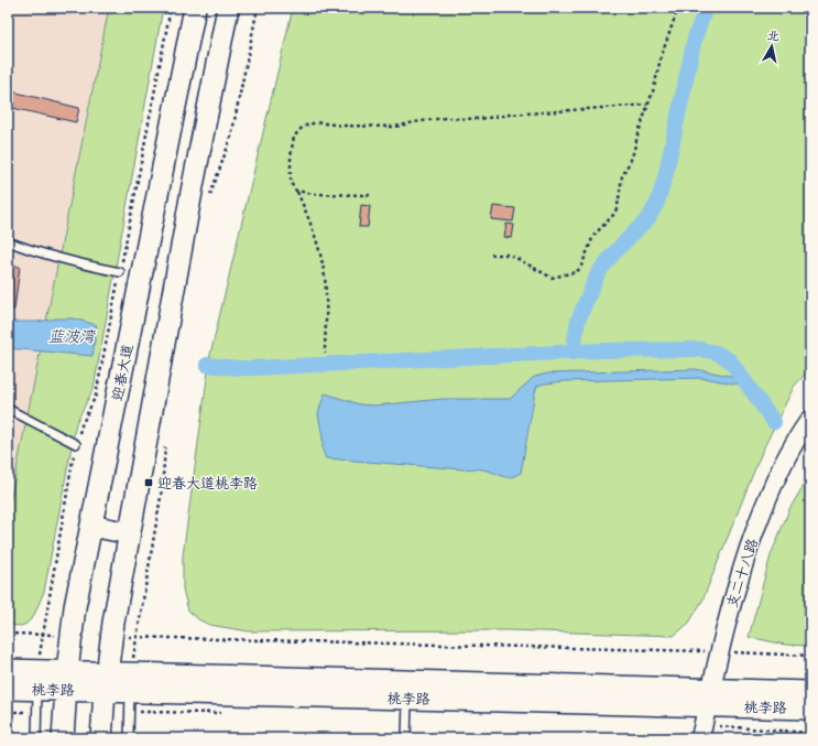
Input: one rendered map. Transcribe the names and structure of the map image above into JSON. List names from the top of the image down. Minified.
{"streets":{"main road":["迎春大道","桃李路"],"street":["支二十八路"]},"crossings":[["迎春大道","桃李路"],["支二十八路","桃李路"]],"water":["蓝波湾"],"places":{"transit":["迎春大道桃李路"]},"north":"top"}
